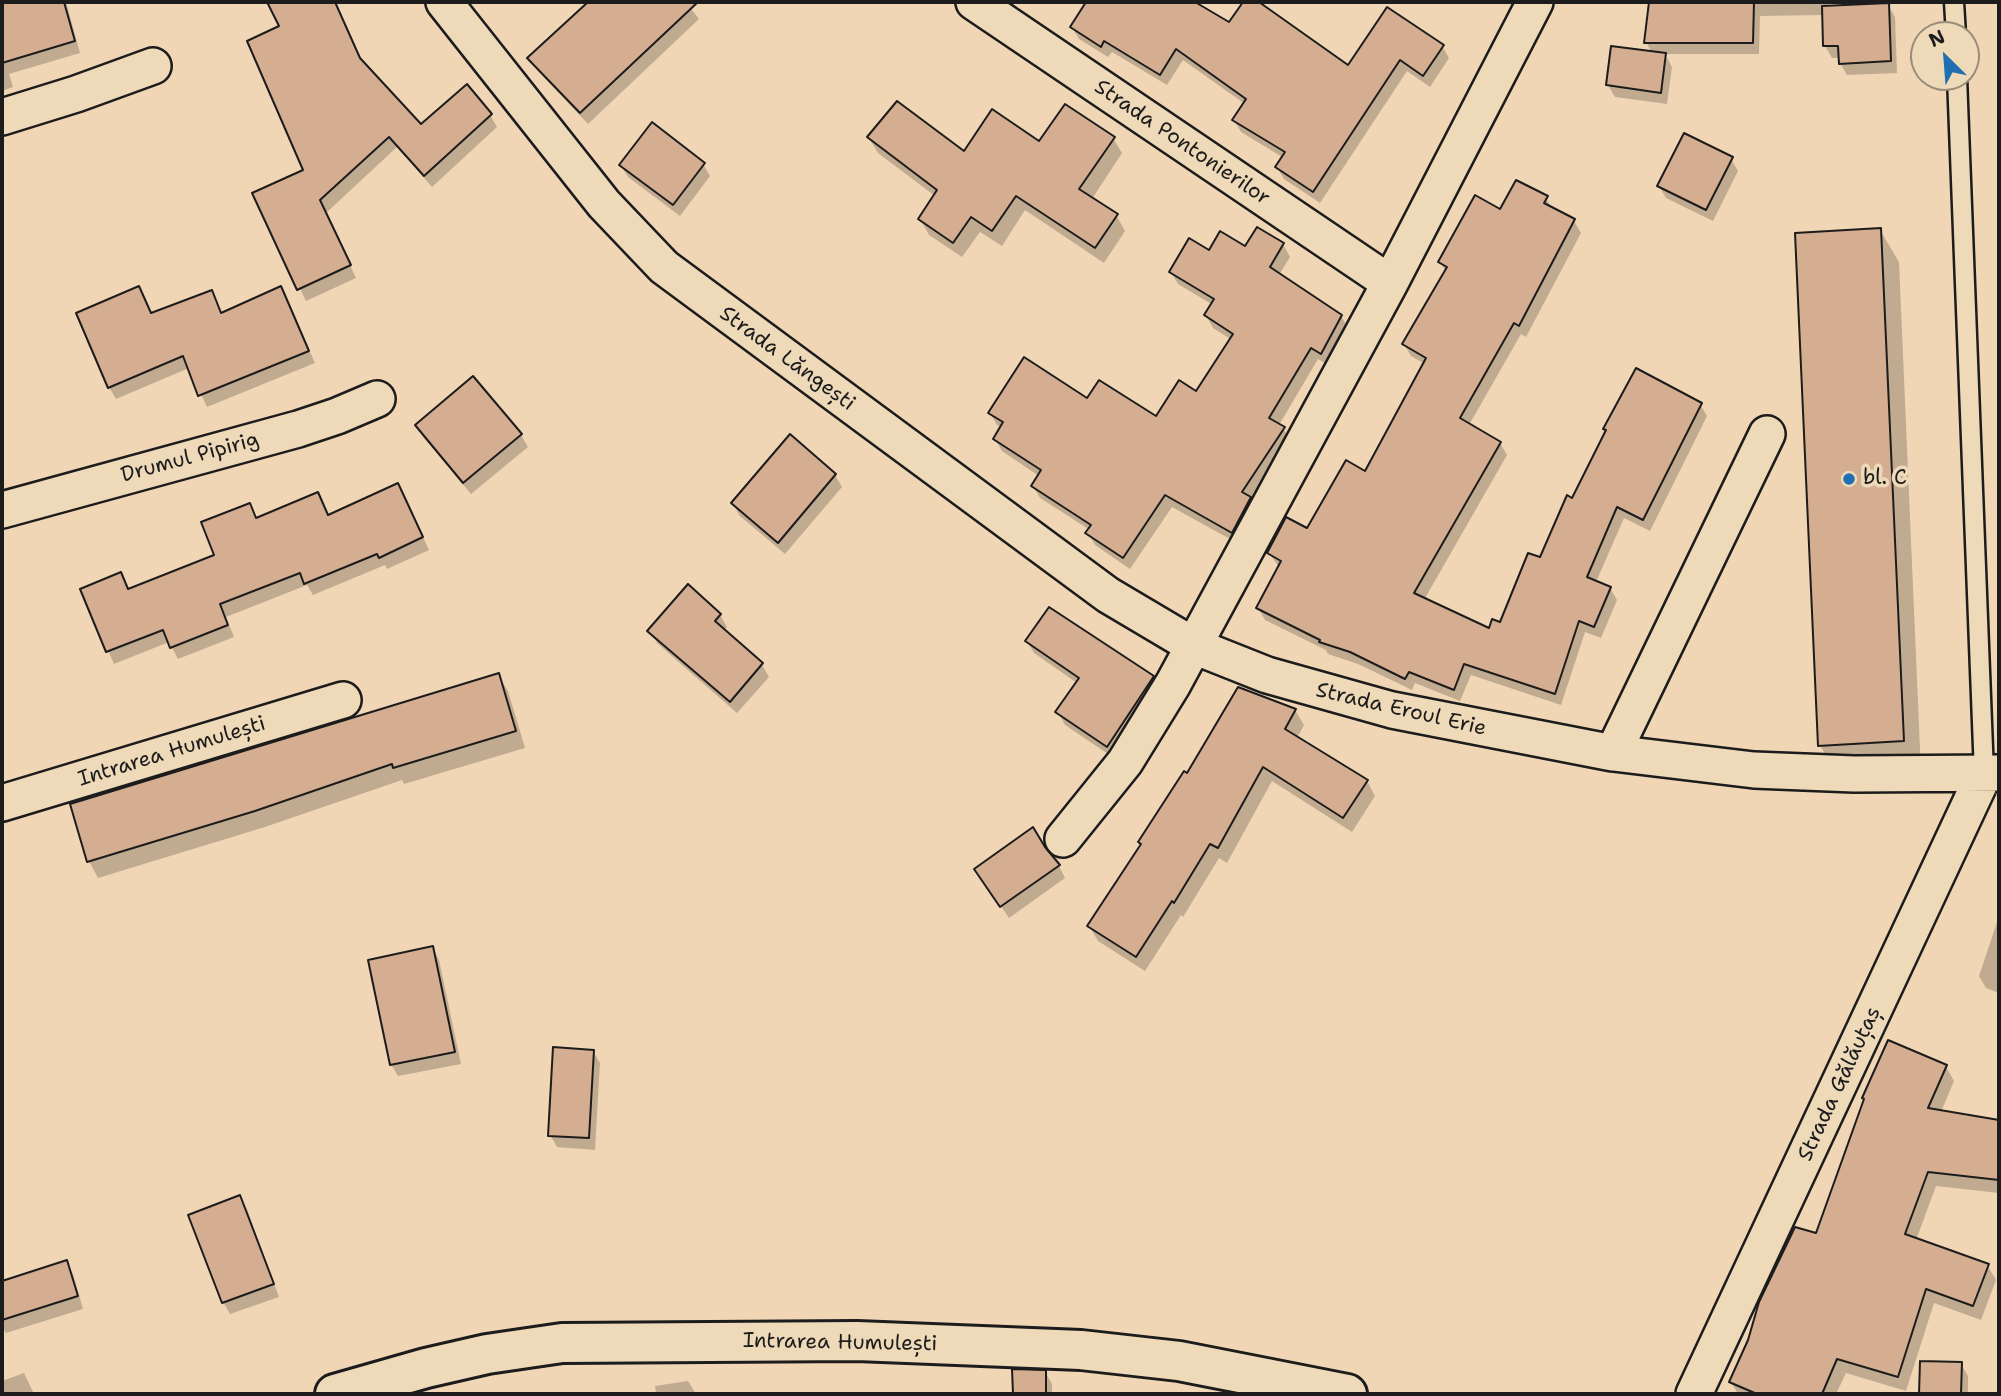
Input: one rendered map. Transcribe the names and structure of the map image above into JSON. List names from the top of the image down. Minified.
{"streets":{"street":["Strada Pontonierilor","Strada Lăngești","Drumul Pipirig","Strada Eroul Erie","Intrarea Humulești","Strada Gălăuțaș"]},"crossings":[["Strada Lăngești","Strada Eroul Erie"],["Strada Eroul Erie","Strada Gălăuțaș"]],"places":["bl. C"],"north":"top left"}
